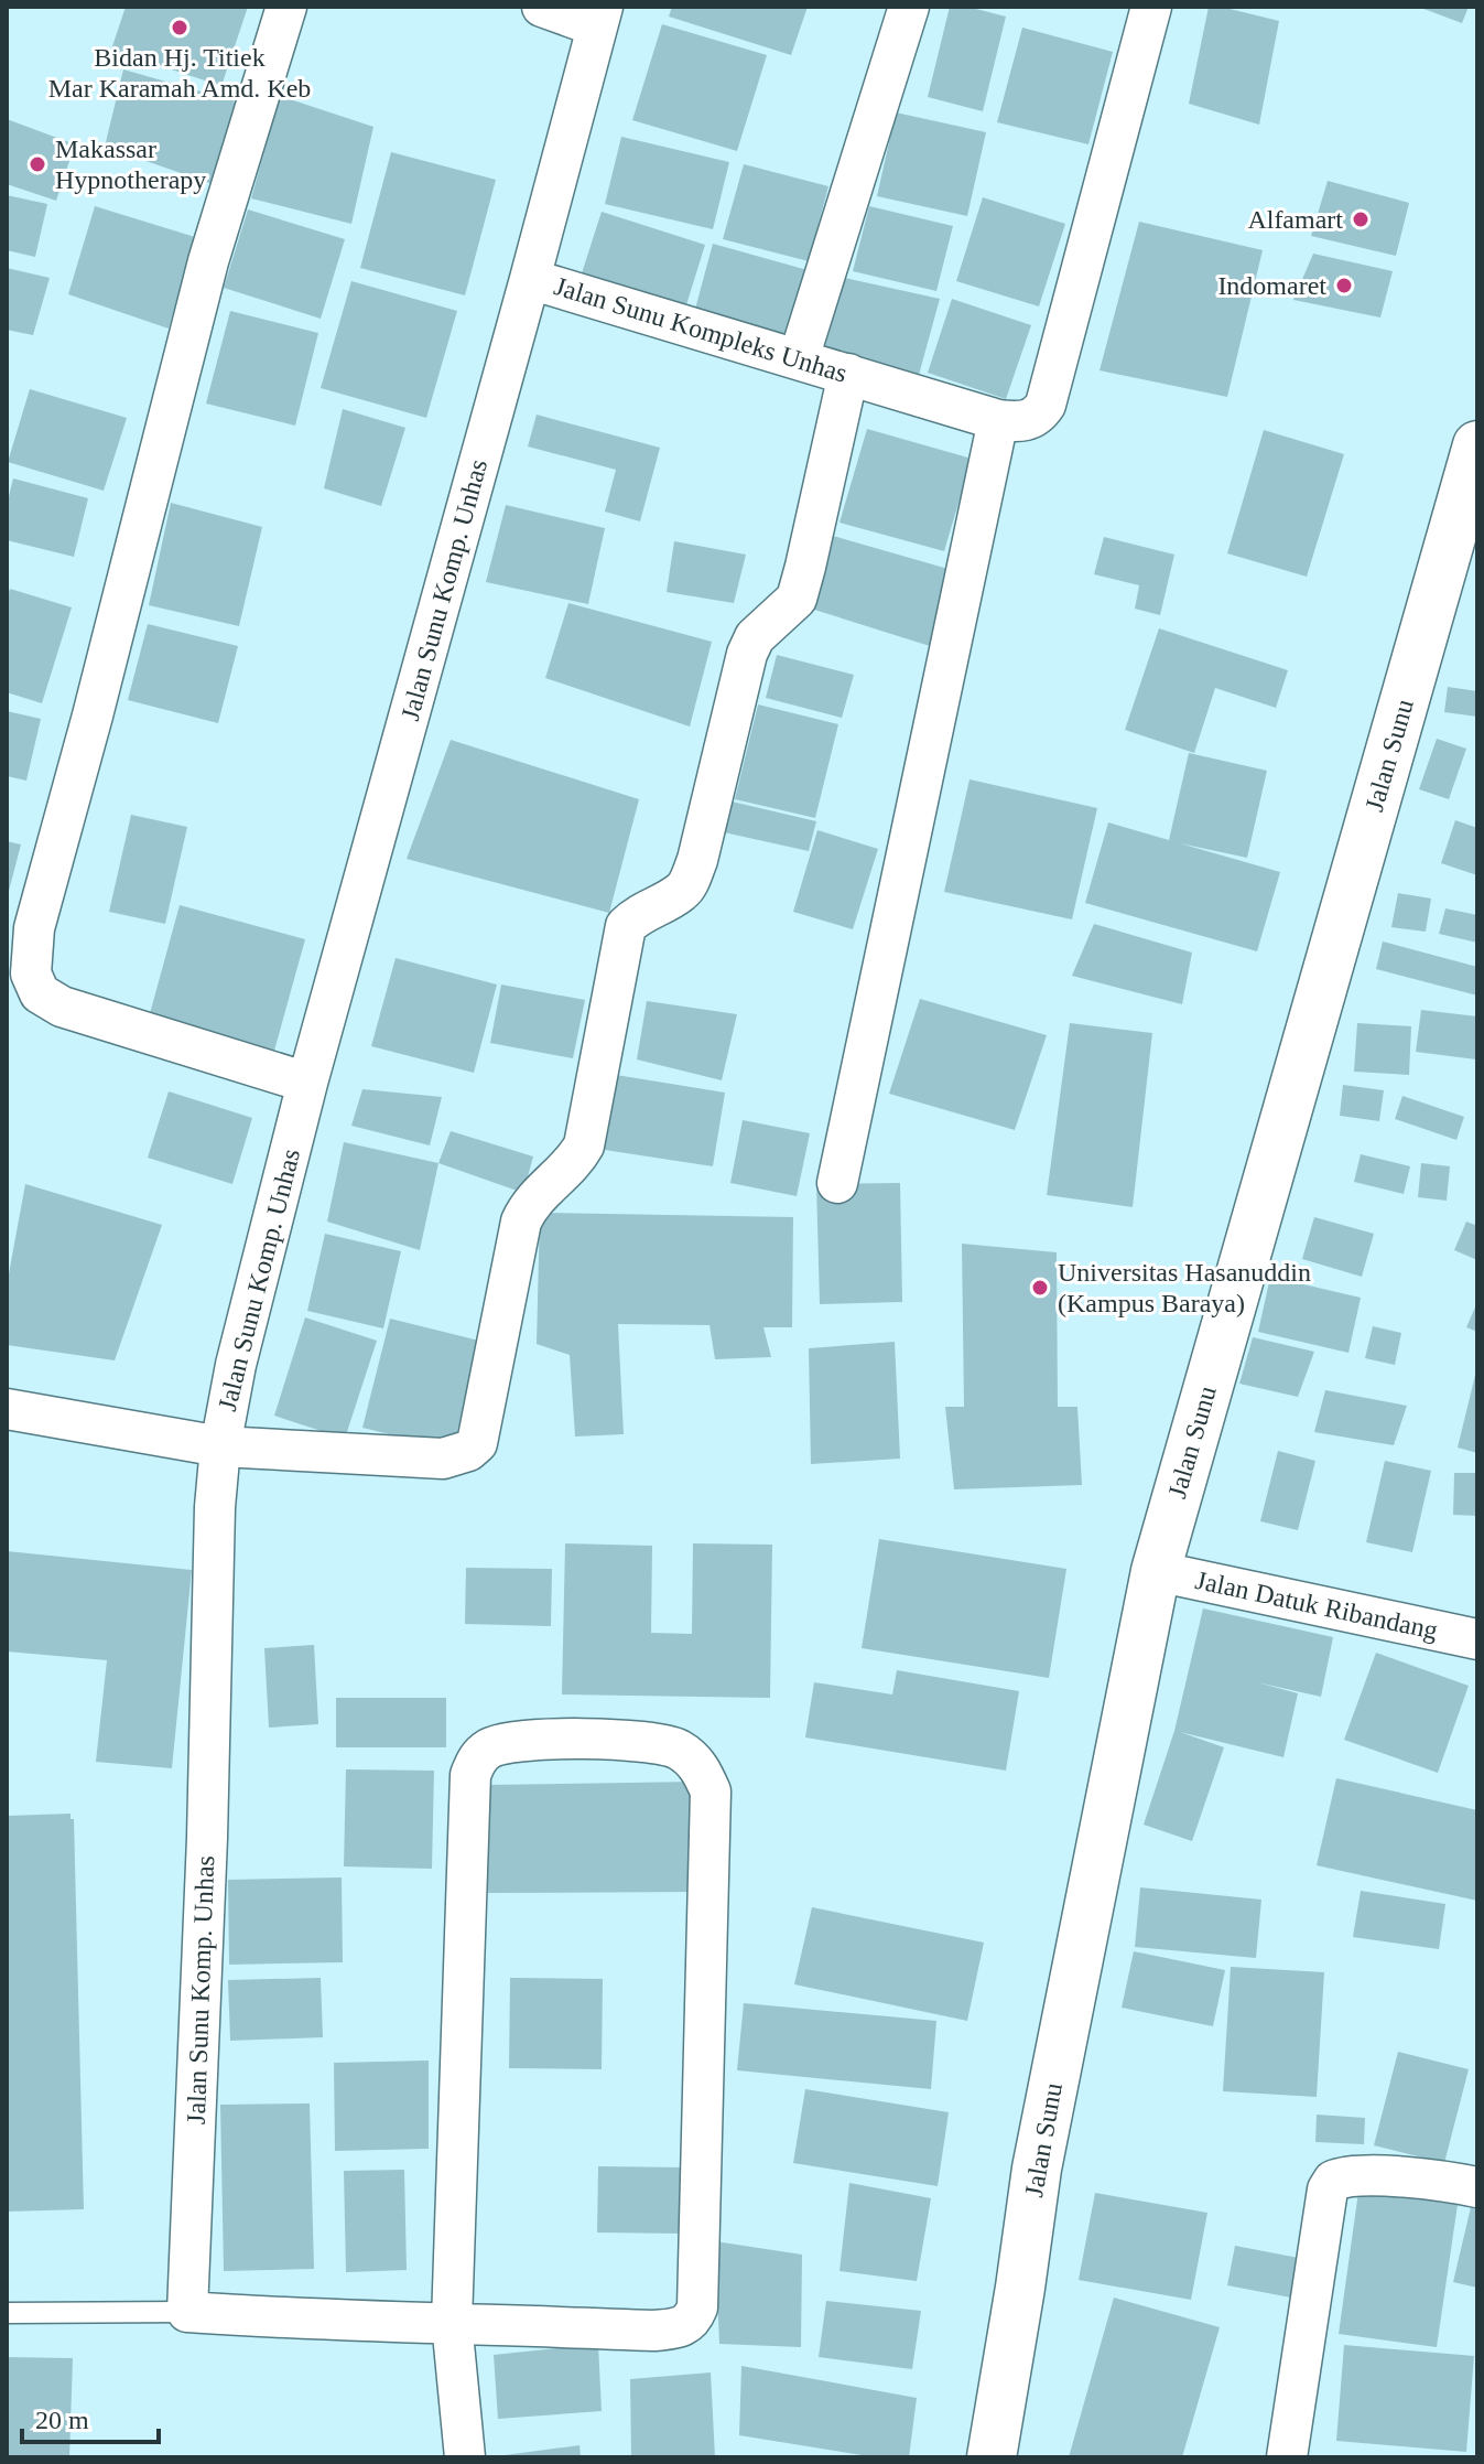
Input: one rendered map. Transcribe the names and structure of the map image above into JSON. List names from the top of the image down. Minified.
{"streets":{"main road":["Jalan Sunu"],"street":["Jalan Sunu Kompleks Unhas","Jalan Sunu Komp. Unhas","Jalan Datuk Ribandang"]},"crossings":[["Jalan Sunu Kompleks Unhas","Jalan Sunu Komp. Unhas"],["Jalan Sunu","Jalan Datuk Ribandang"]],"places":["Bidan Hj. Titiek Mar Karamah Amd. Keb","Makassar Hypnotherapy","Alfamart","Indomaret","Universitas Hasanuddin (Kampus Baraya)"],"scale_bar":"20 m"}
